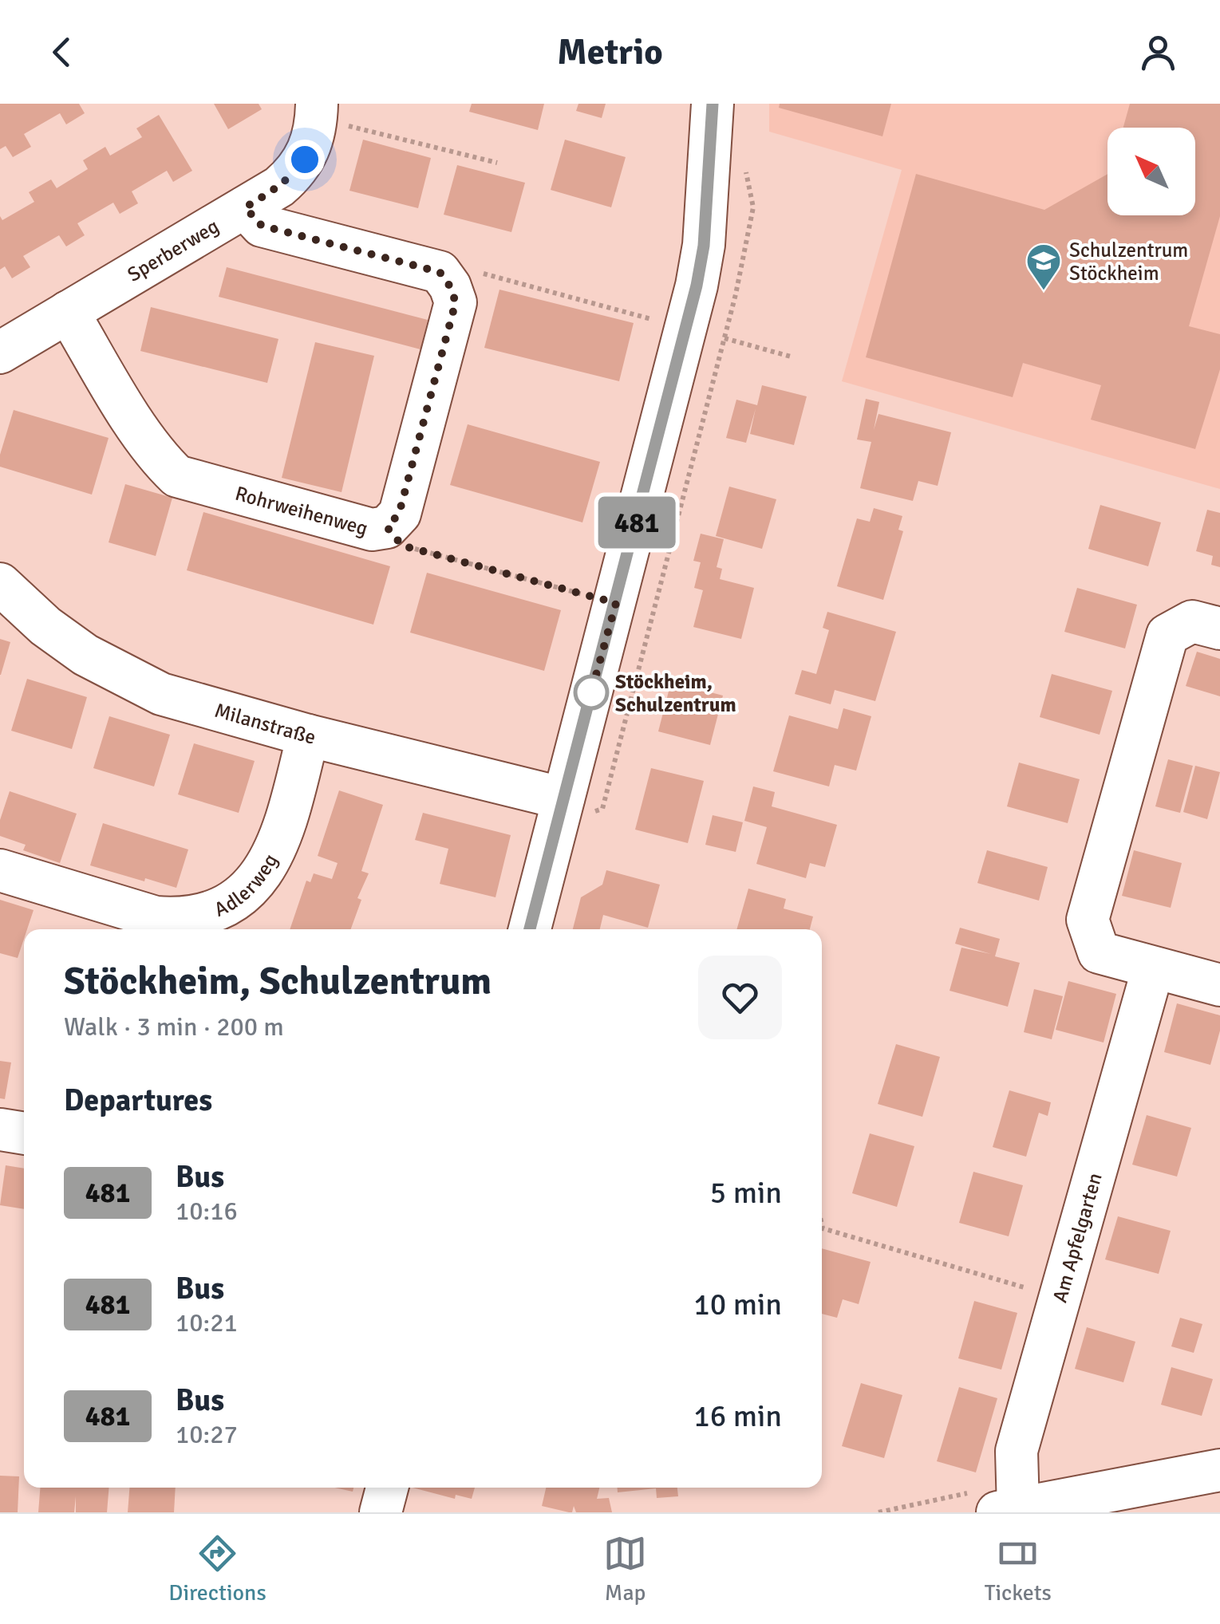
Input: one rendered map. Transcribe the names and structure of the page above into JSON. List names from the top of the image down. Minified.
{"streets":{"street":["Sperberweg","Rohrweihenweg","Milanstraße","Adlerweg","Am Apfelgarten"]},"crossings":[["Sperberweg","Rohrweihenweg"],["Milanstraße","Adlerweg"]],"places":{"school or university":["Schulzentrum Stöckheim"],"other":["Stöckheim, Schulzentrum"]},"lines":["bus line 481"],"north":"top left","page":{"header":"Metrio","on_map":"481","heading":[["Stöckheim, Schulzentrum","Walk · 3 min · 200 m"],"Departures"],"list":[{"mark":"481","name":"Bus","note":"10:16","value":"5 min"},{"mark":"481","name":"Bus","note":"10:21","value":"10 min"},{"mark":"481","name":"Bus","note":"10:27","value":"16 min"}],"tabs":["Directions","Map","Tickets"]}}
